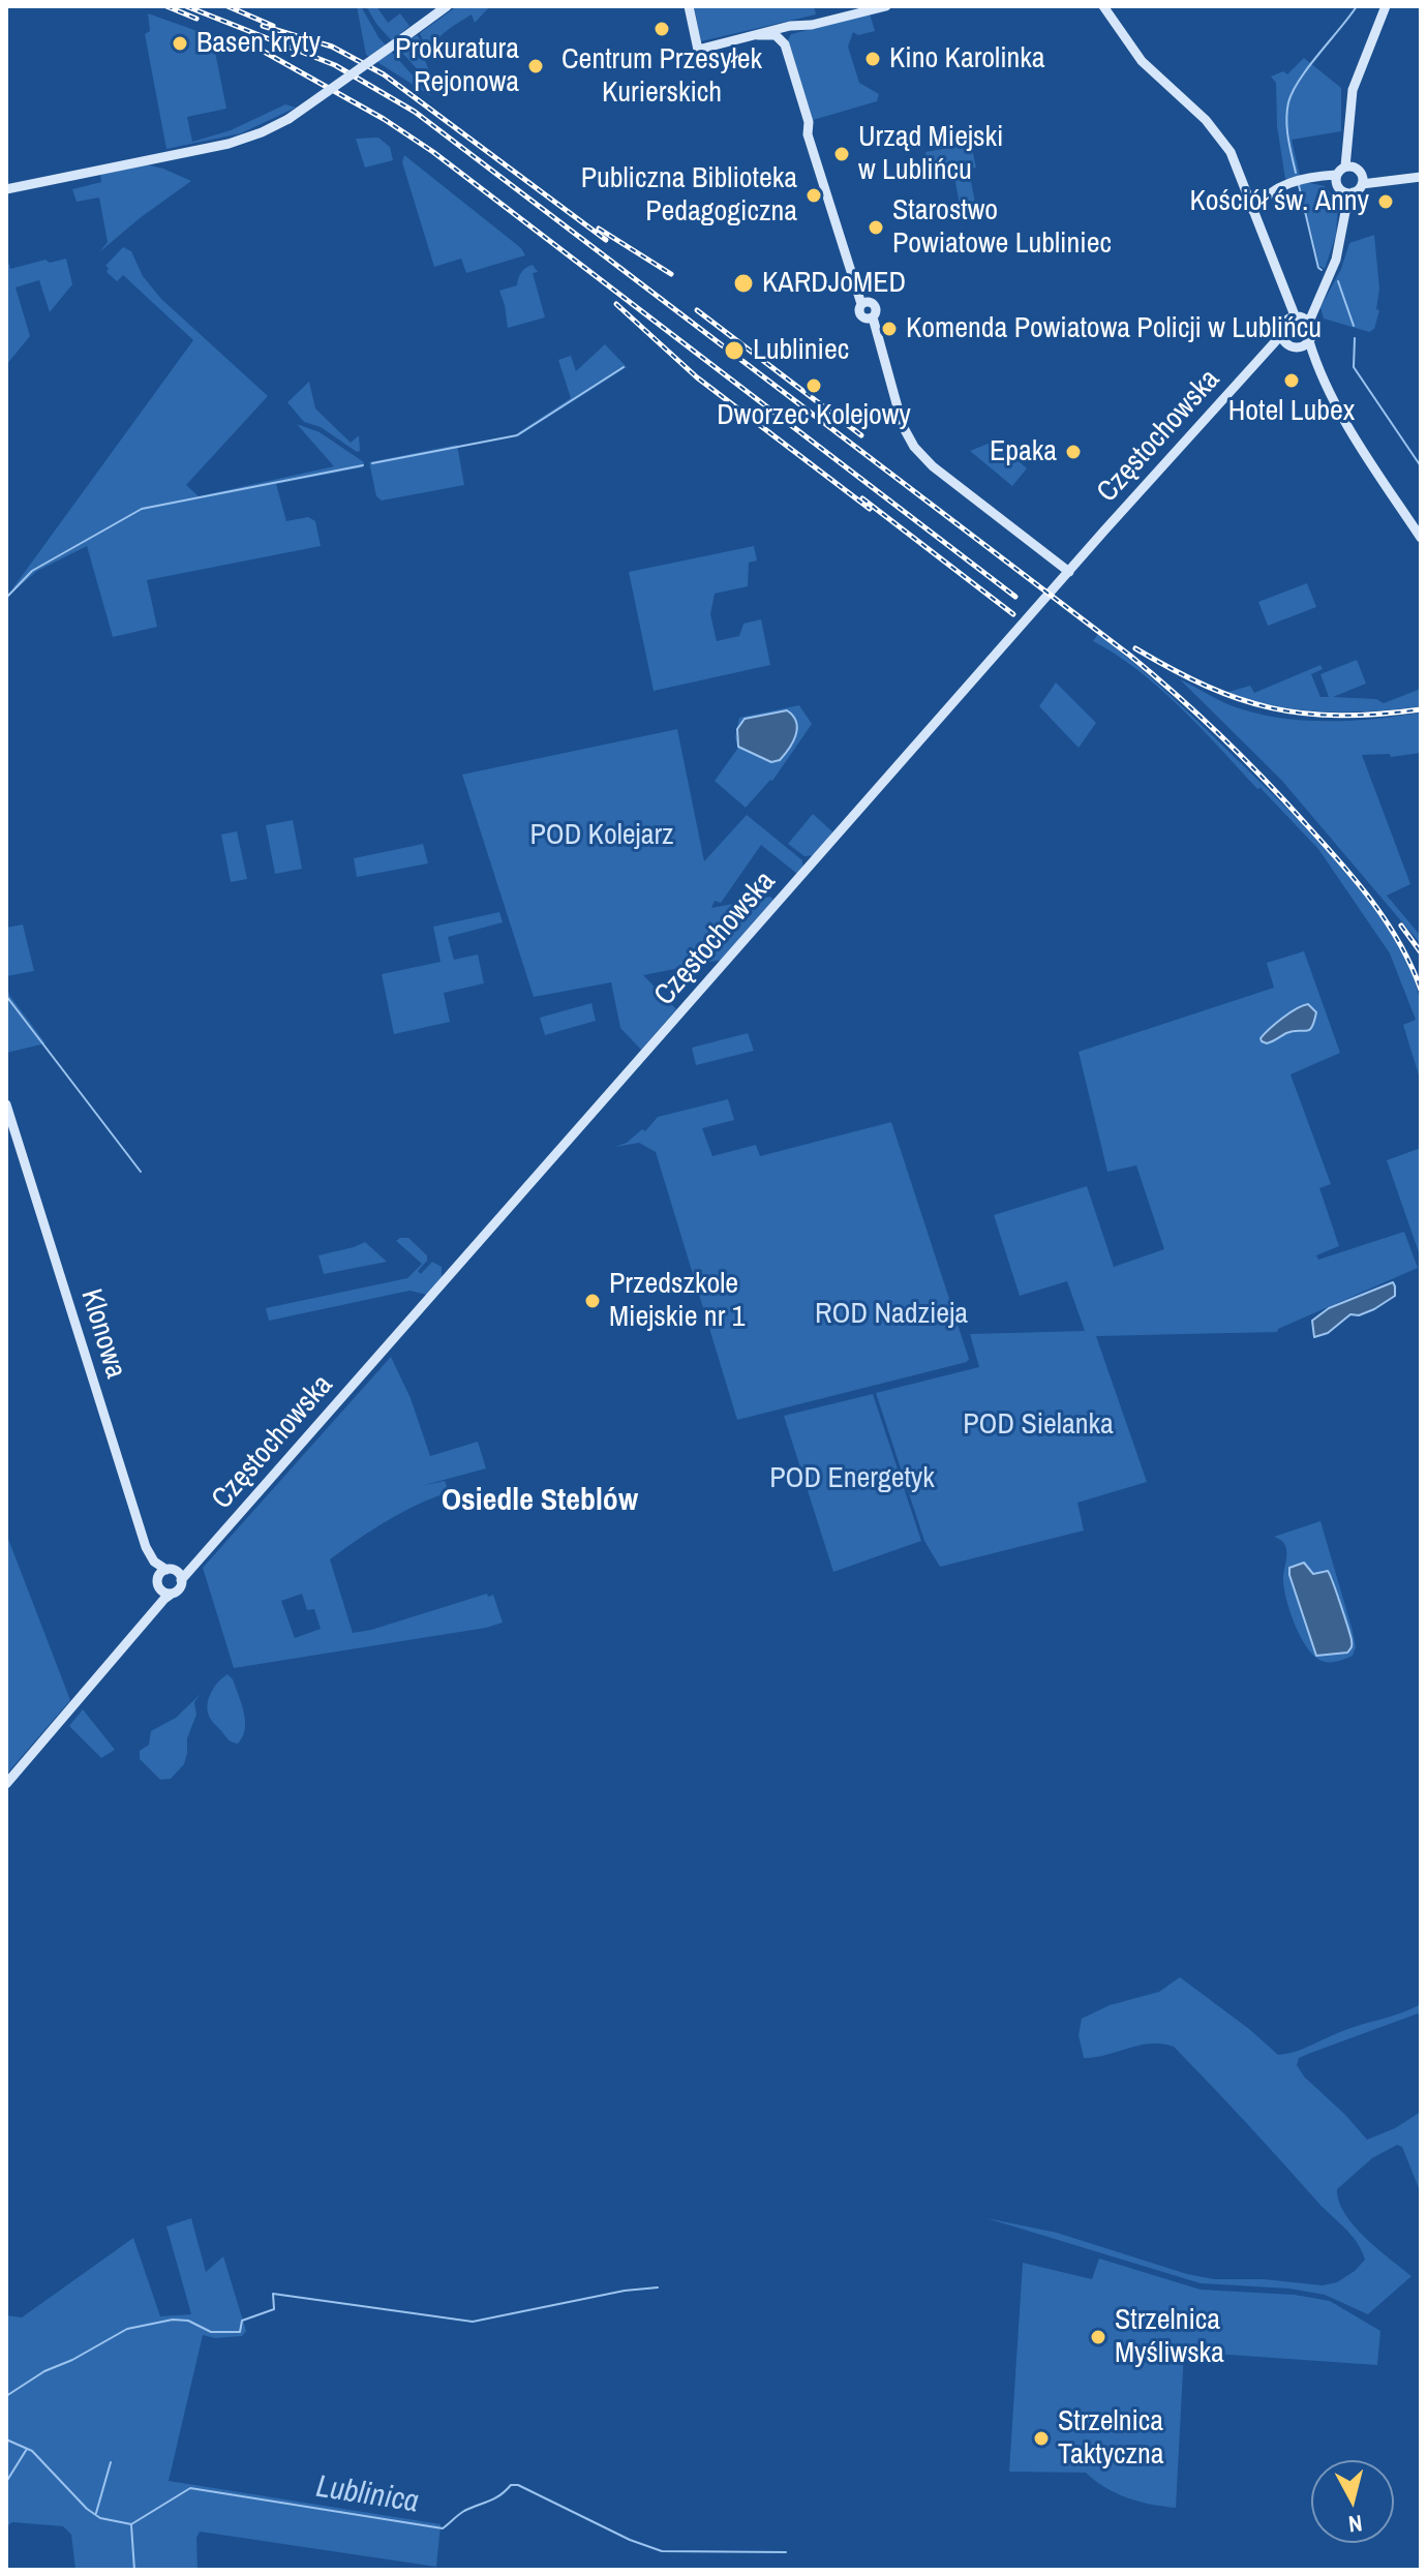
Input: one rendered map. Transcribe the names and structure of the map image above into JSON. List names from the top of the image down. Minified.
{"streets":{"main road":["Częstochowska","Klonowa"]},"crossings":[["Częstochowska","Klonowa"]],"districts":["Osiedle Steblów"],"water":["Lublinica"],"parks":["POD Kolejarz","ROD Nadzieja","POD Sielanka","POD Energetyk"],"places":["Centrum Przesyłek Kurierskich","Basen kryty","Kino Karolinka","Prokuratura Rejonowa","Urząd Miejski w Lublińcu","Publiczna Biblioteka Pedagogiczna","Kościół św. Anny","Starostwo Powiatowe Lubliniec","KARDJoMED","Komenda Powiatowa Policji w Lublińcu","Lubliniec","Hotel Lubex","Dworzec Kolejowy","Epaka","Przedszkole Miejskie nr 1","Strzelnica Myśliwska","Strzelnica Taktyczna"],"north":"bottom"}
